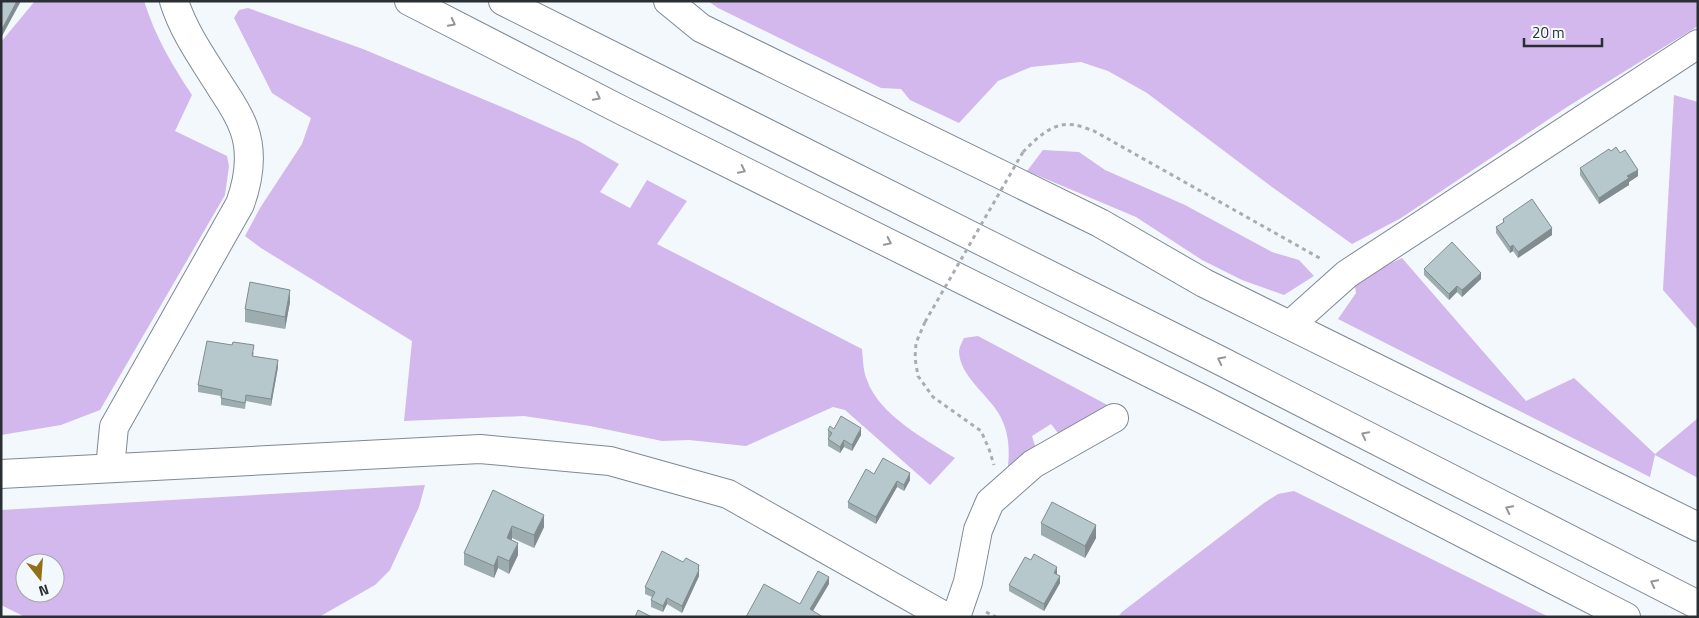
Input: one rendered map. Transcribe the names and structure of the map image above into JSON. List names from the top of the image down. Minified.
{"scale_bar":"20 m","north":"bottom"}
